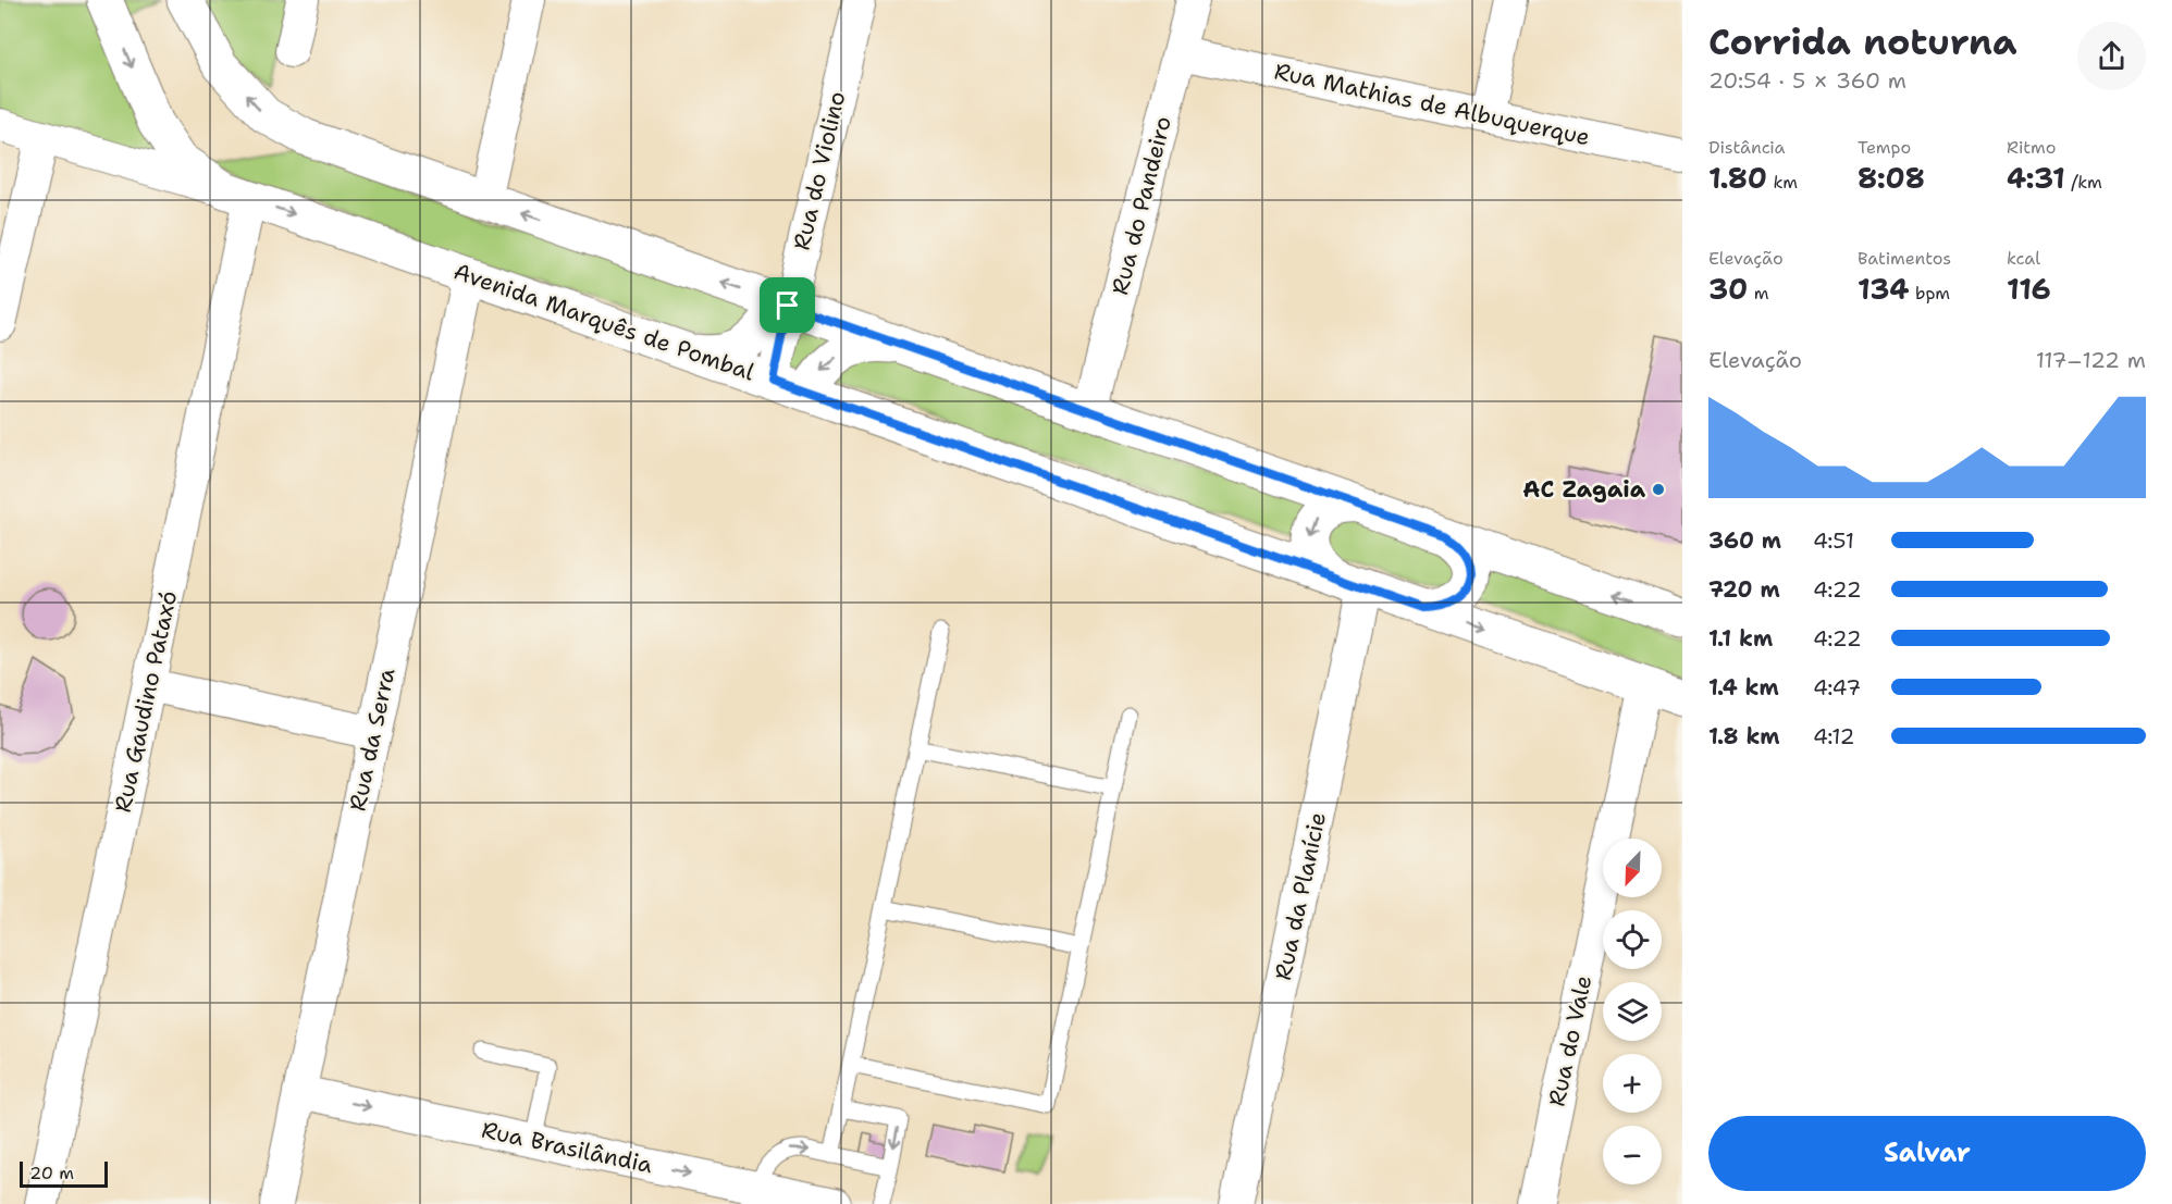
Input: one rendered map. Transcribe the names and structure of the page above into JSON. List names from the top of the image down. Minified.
{"streets":{"main road":["Avenida Marquês de Pombal"],"street":["Rua Mathias de Albuquerque","Rua do Violino","Rua do Pandeiro","Rua Gaudino Pataxó","Rua da Serra","Rua da Planície","Rua do Vale","Rua Brasilândia"]},"crossings":[["Rua Mathias de Albuquerque","Rua do Pandeiro"],["Rua do Violino","Avenida Marquês de Pombal"],["Avenida Marquês de Pombal","Rua Gaudino Pataxó"],["Avenida Marquês de Pombal","Rua da Serra"],["Avenida Marquês de Pombal","Rua da Planície"],["Avenida Marquês de Pombal","Rua do Vale"],["Rua da Serra","Rua Brasilândia"]],"one_way":["Rua Brasilândia"],"places":["AC Zagaia"],"scale_bar":"20 m","north":"bottom left","page":{"heading":["Corrida noturna","20:54 · 5 × 360 m"],"stats":[["Distância","1.80 km"],["Tempo","8:08"],["Ritmo","4:31 /km"],["Elevação","30 m"],["Batimentos","134 bpm"],["kcal","116"]],"chart":["Elevação","117–122 m"],"list":[{"name":"360 m","note":"4:51"},{"name":"720 m","note":"4:22"},{"name":"1.1 km","note":"4:22"},{"name":"1.4 km","note":"4:47"},{"name":"1.8 km","note":"4:12"}],"map_buttons":["+","−"],"buttons":"Salvar","scale":"20 m"}}
